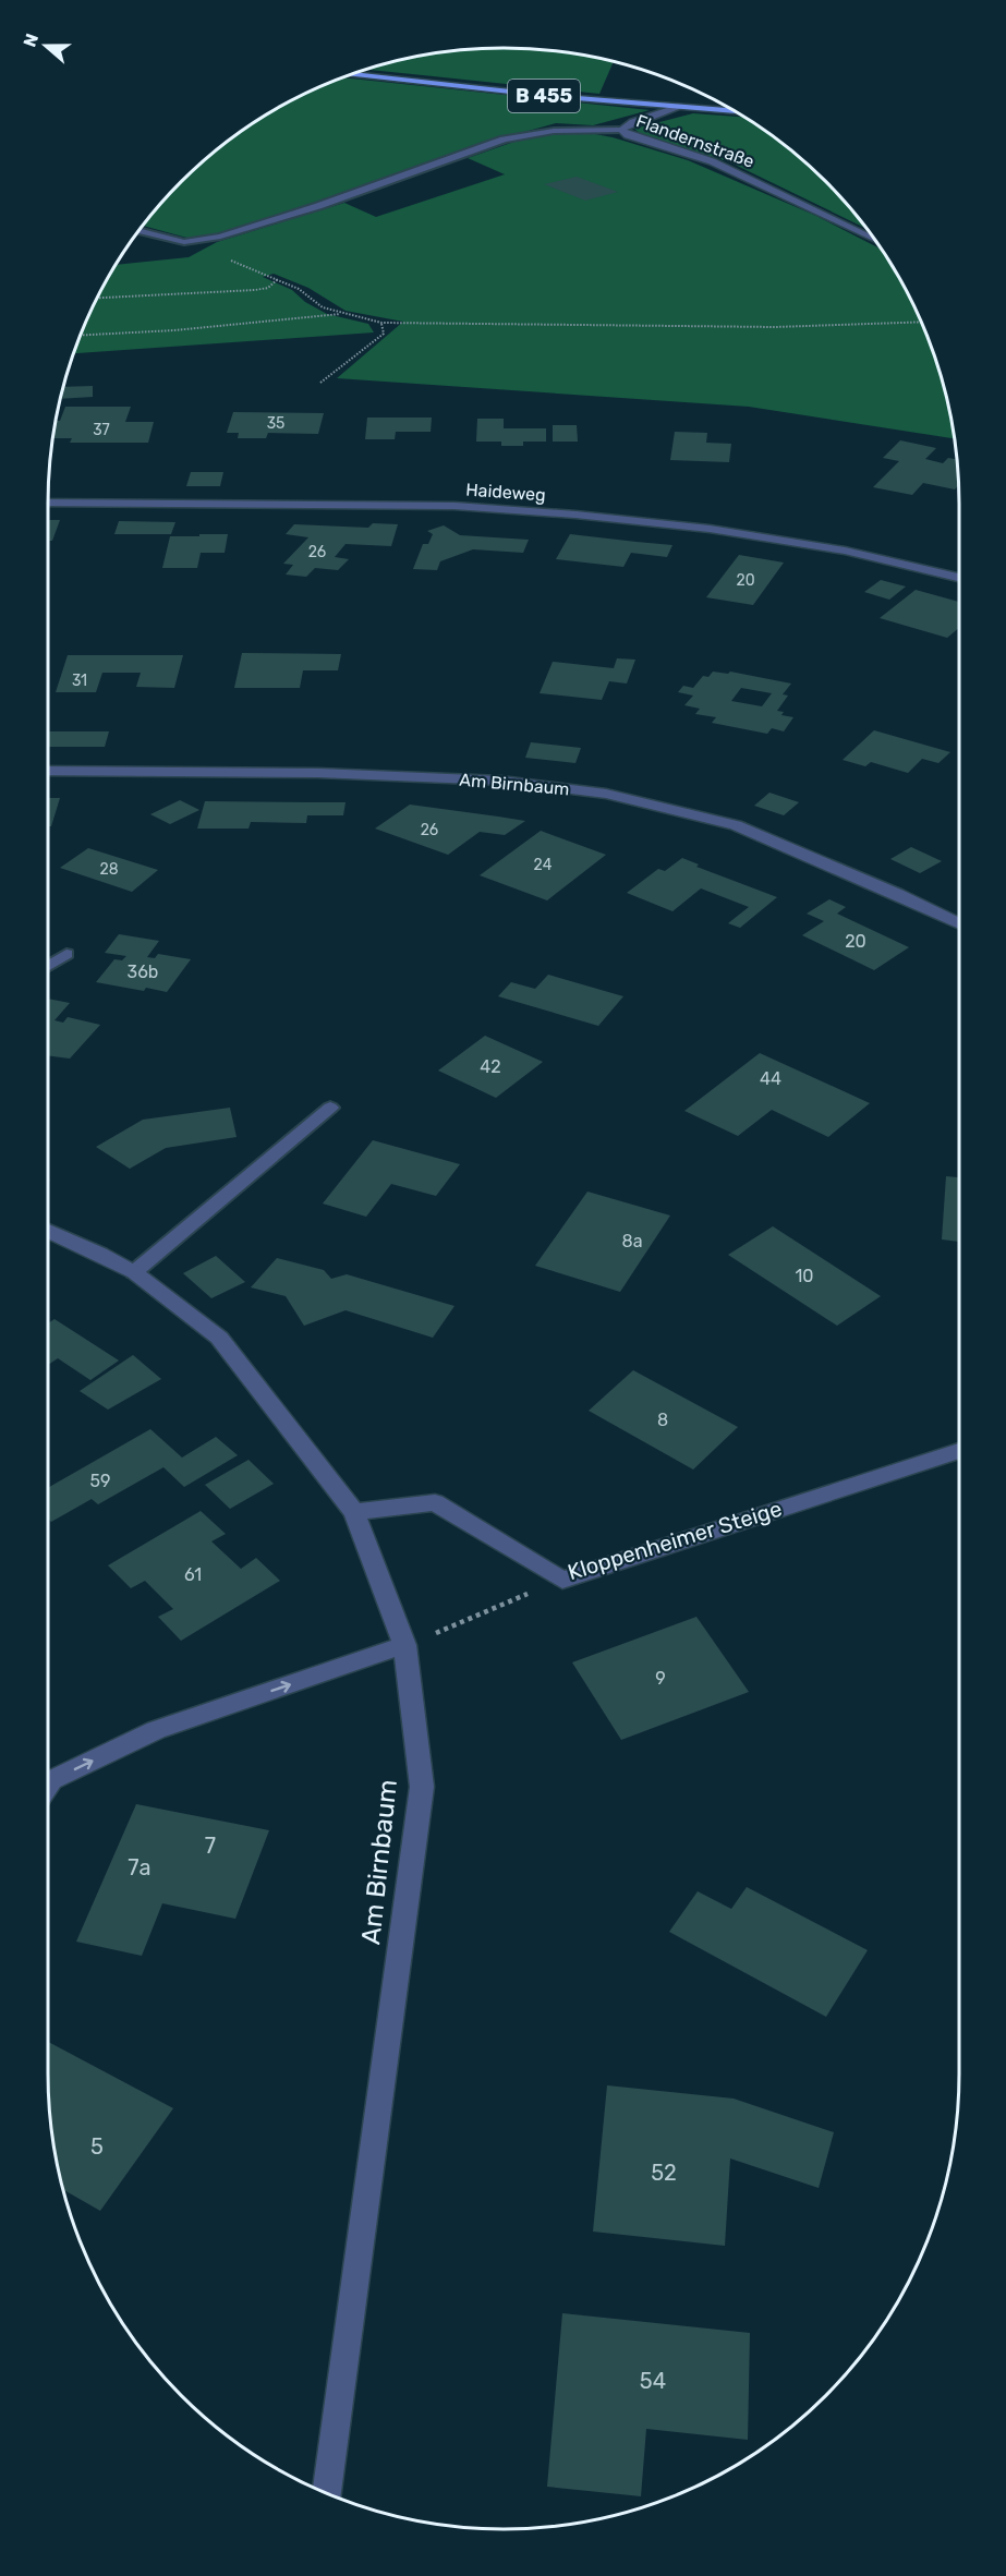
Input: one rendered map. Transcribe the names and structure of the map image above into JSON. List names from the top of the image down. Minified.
{"streets":{"main road":["B 455"],"street":["Flandernstraße","Haideweg","Am Birnbaum","Kloppenheimer Steige"]},"crossings":[["B 455","Flandernstraße"],["Am Birnbaum","Kloppenheimer Steige"]],"house_numbers":["35","37","26","20","31","26","24","28","20","36b","42","44","8a","10","8","59","61","9","7","7a","5","52","54"],"north":"left"}
